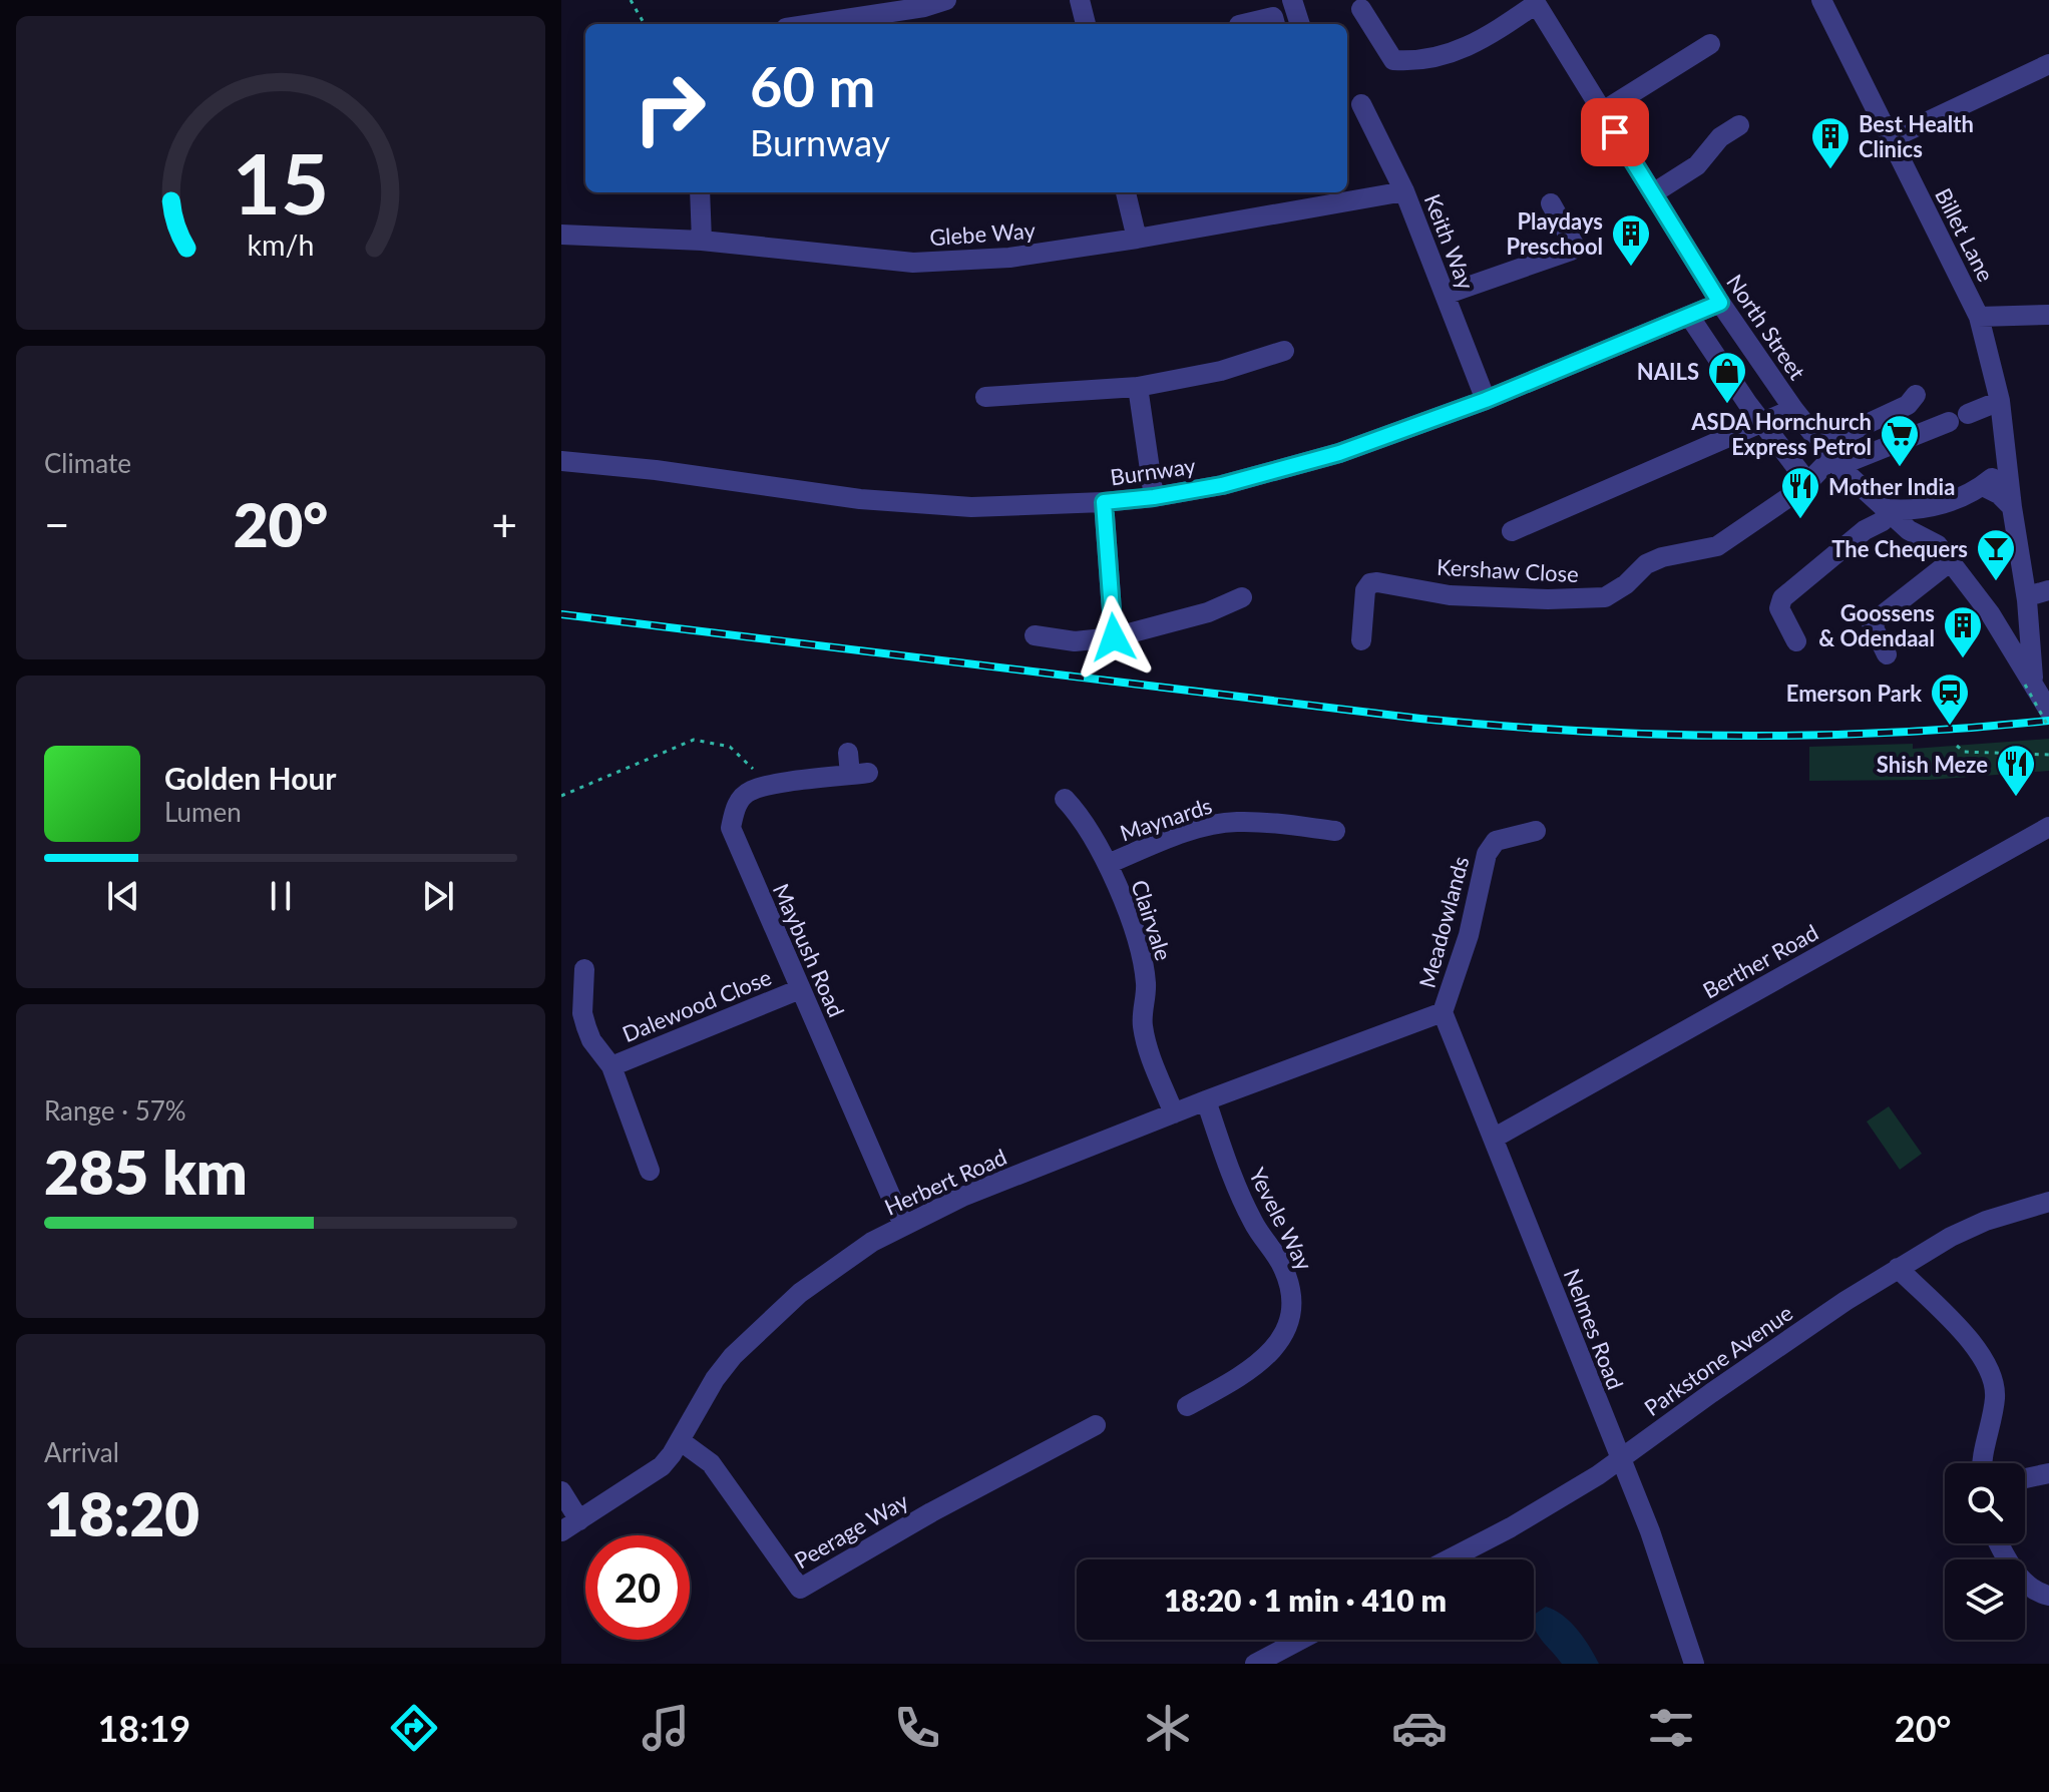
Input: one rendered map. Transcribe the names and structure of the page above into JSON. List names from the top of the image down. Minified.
{"streets":{"street":["Glebe Way","Billet Lane","Keith Way","North Street","Burnway","Kershaw Close","Maynards","Clairvale","Meadowlands","Maybush Road","Berther Road","Dalewood Close","Herbert Road","Yevele Way","Nelmes Road","Parkstone Avenue","Peerage Way"]},"crossings":[["Glebe Way","Keith Way"],["Billet Lane","North Street"],["Keith Way","Burnway"],["North Street","Burnway"],["North Street","Kershaw Close"],["Maynards","Clairvale"],["Clairvale","Herbert Road"],["Meadowlands","Herbert Road"],["Meadowlands","Nelmes Road"],["Maybush Road","Dalewood Close"],["Maybush Road","Herbert Road"],["Berther Road","Nelmes Road"],["Herbert Road","Yevele Way"],["Herbert Road","Nelmes Road"],["Herbert Road","Peerage Way"],["Nelmes Road","Parkstone Avenue"]],"places":{"building":["Best Health Clinics","Playdays Preschool","Goossens & Odendaal"],"shop":["NAILS"],"supermarket":["ASDA Hornchurch Express Petrol"],"restaurant":["Mother India","Shish Meze"],"bar":["The Chequers"],"station":["Emerson Park"]},"page":{"turn":["60 m","Burnway"],"tile":["Climate",["Range · 57%","285 km"],["Arrival","18:20"]],"heat":["−","20°","+"],"song":["Golden Hour","Lumen"],"limit":"20","trip":"18:20 · 1 min · 410 m","tabs":["18:19","20°"],"gauge":["15","km/h"]}}
